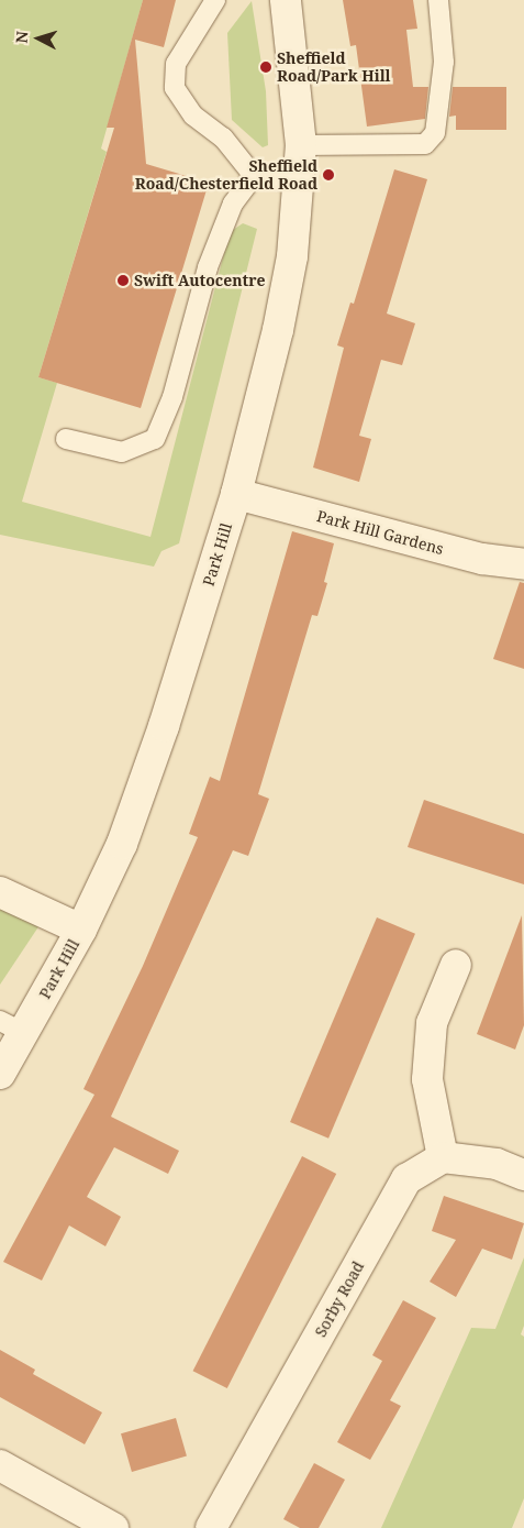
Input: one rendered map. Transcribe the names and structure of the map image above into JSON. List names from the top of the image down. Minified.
{"streets":{"street":["Park Hill Gardens","Park Hill","Sorby Road"]},"crossings":[["Park Hill Gardens","Park Hill"]],"places":["Sheffield Road/Park Hill","Sheffield Road/Chesterfield Road","Swift Autocentre"],"north":"left"}
